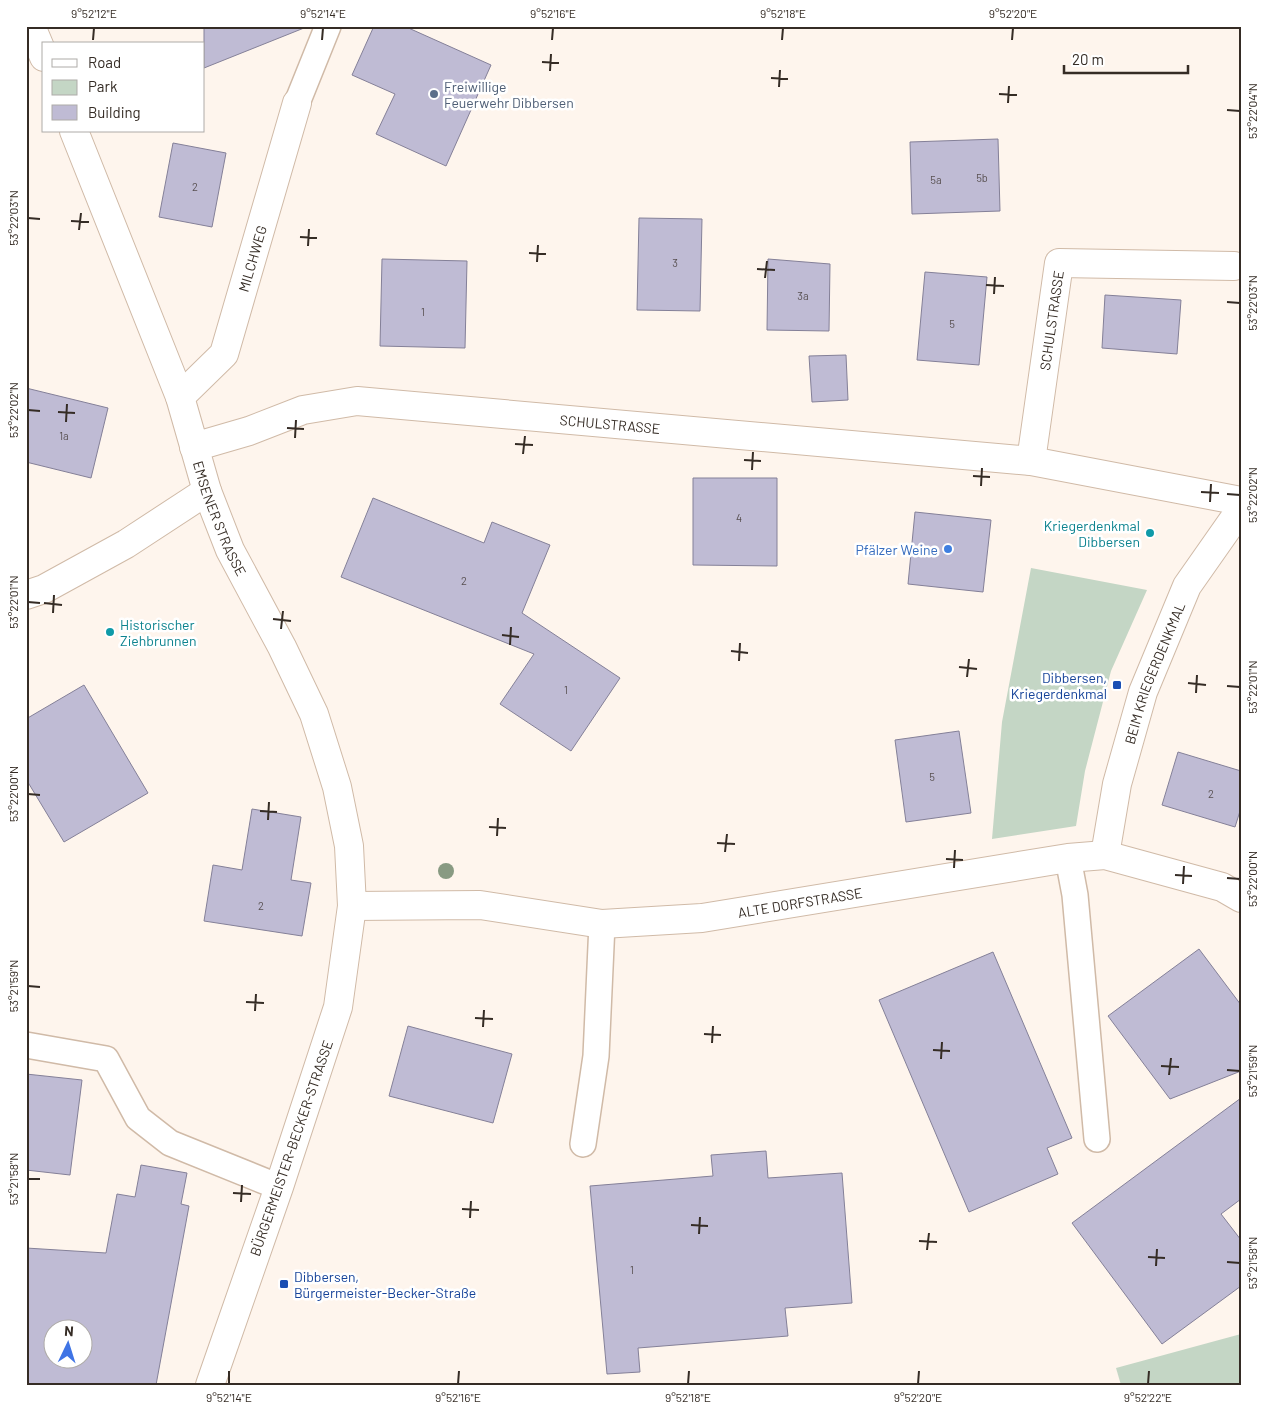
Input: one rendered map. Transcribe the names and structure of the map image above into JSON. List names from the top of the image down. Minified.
{"streets":{"street":["MILCHWEG","SCHULSTRASSE","EMSENER STRASSE","BEIM KRIEGERDENKMAL","ALTE DORFSTRASSE","BÜRGERMEISTER-BECKER-STRASSE"]},"crossings":[["MILCHWEG","EMSENER STRASSE"],["SCHULSTRASSE","EMSENER STRASSE"],["EMSENER STRASSE","ALTE DORFSTRASSE"],["EMSENER STRASSE","BÜRGERMEISTER-BECKER-STRASSE"],["BEIM KRIEGERDENKMAL","ALTE DORFSTRASSE"],["ALTE DORFSTRASSE","BÜRGERMEISTER-BECKER-STRASSE"]],"places":{"other":["Freiwillige Feuerwehr Dibbersen","Kriegerdenkmal Dibbersen","Pfälzer Weine","Historischer Ziehbrunnen"],"transit":["Dibbersen, Kriegerdenkmal","Dibbersen, Bürgermeister-Becker-Straße"]},"house_numbers":["5b","5a","2","3","3a","1","5","1a","4","2","1","5","2","2","1"],"legend":["Road","Park","Building"],"scale_bar":"20 m","north":"top","coordinates":["9°52'12\"E","9°52'14\"E","9°52'16\"E","9°52'18\"E","9°52'20\"E","53°22'04\"N","53°22'03\"N","53°22'02\"N","53°22'01\"N","53°22'00\"N","53°21'59\"N","53°21'58\"N","9°52'22\"E"]}
